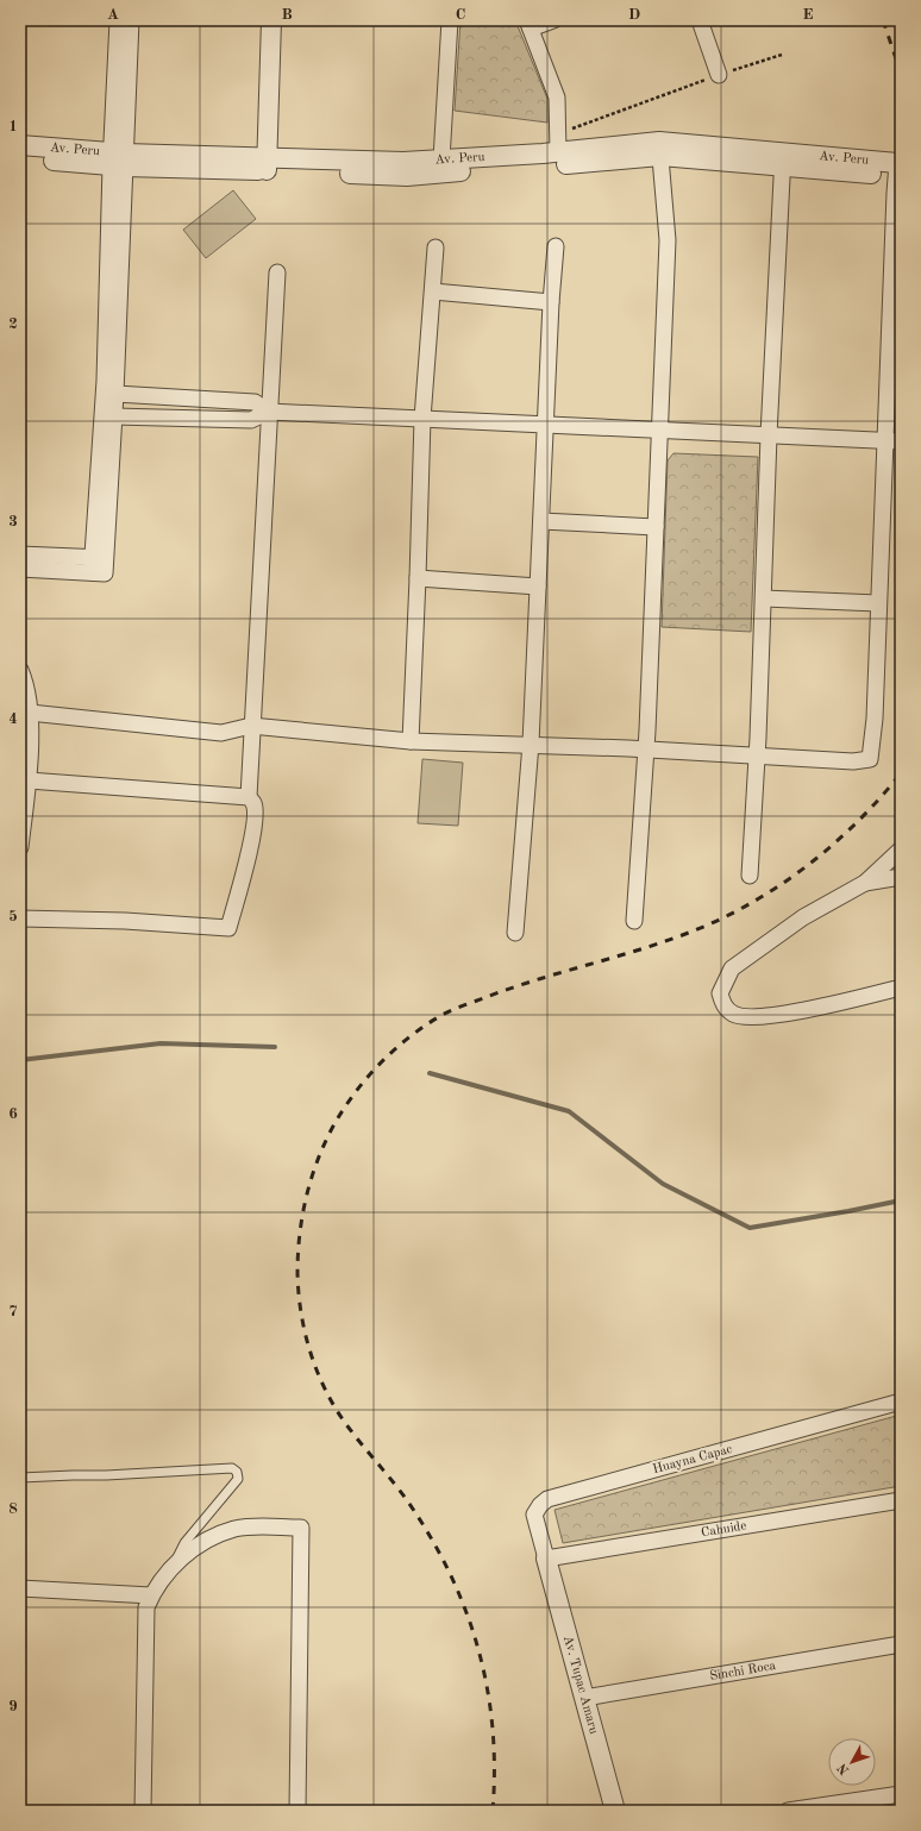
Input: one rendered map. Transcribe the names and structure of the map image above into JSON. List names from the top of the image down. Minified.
{"streets":{"street":["Av. Peru","Huayna Capac","Cahuide","Sinchi Roca","Av. Tupac Amaru"]},"crossings":[["Huayna Capac","Cahuide"],["Huayna Capac","Av. Tupac Amaru"],["Cahuide","Av. Tupac Amaru"],["Sinchi Roca","Av. Tupac Amaru"]],"north":"bottom left","grid":{"columns":["A","B","C","D","E"],"rows":["1","2","3","4","5","6","7","8","9"]}}
